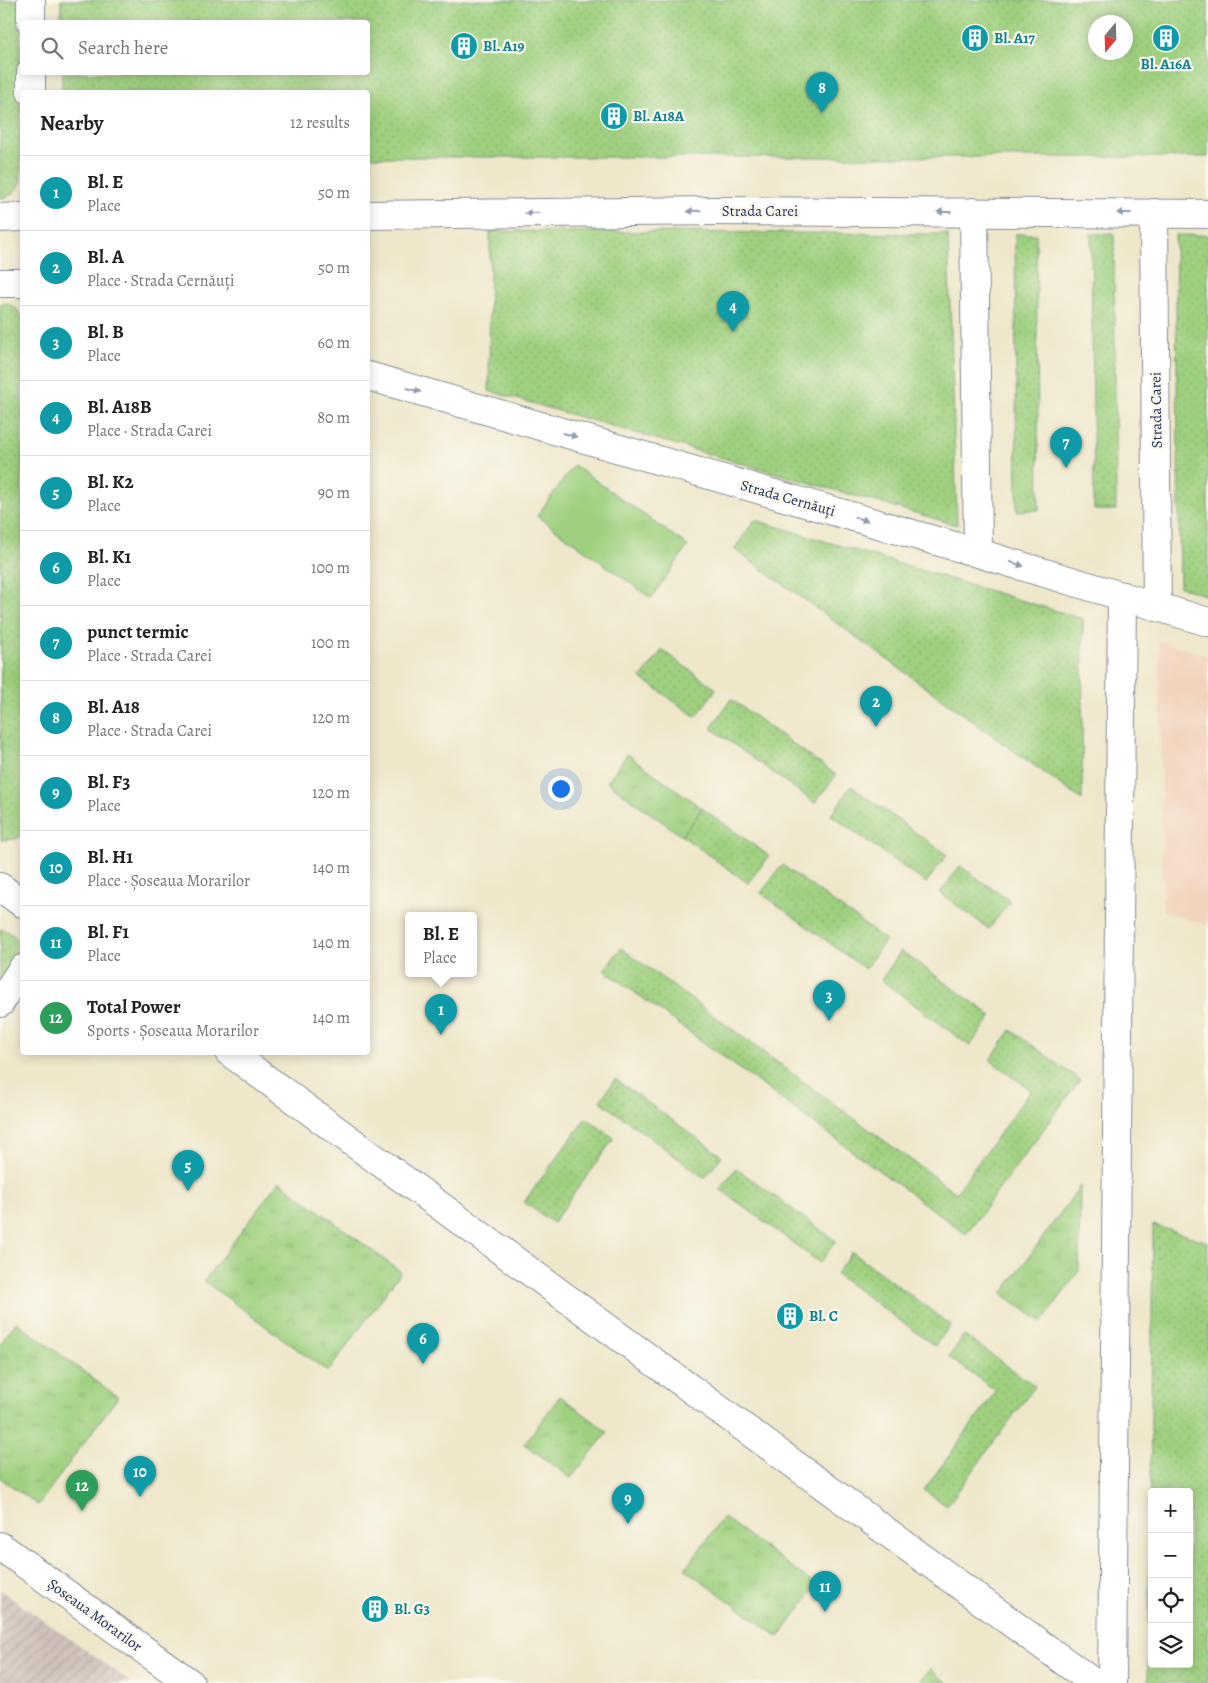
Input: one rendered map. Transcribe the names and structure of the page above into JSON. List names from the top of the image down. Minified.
{"streets":{"street":["Strada Carei","Strada Cernăuți","Șoseaua Morarilor"]},"crossings":[["Strada Carei","Strada Cernăuți"]],"one_way":["Strada Cernăuți"],"places":{"building":["Bl. A17","Bl. A16A","Bl. A19","Bl. A18A","Bl. C","Bl. G3"]},"north":"bottom","page":{"search":"Search here","pins":["8","4","7","2","3","1","5","6","10","12","9","11"],"heading":["Nearby","12 results"],"list":[{"mark":"1","name":"Bl. E","note":"Place","value":"50 m"},{"mark":"2","name":"Bl. A","note":"Place · Strada Cernăuți","value":"50 m"},{"mark":"3","name":"Bl. B","note":"Place","value":"60 m"},{"mark":"4","name":"Bl. A18B","note":"Place · Strada Carei","value":"80 m"},{"mark":"5","name":"Bl. K2","note":"Place","value":"90 m"},{"mark":"6","name":"Bl. K1","note":"Place","value":"100 m"},{"mark":"7","name":"punct termic","note":"Place · Strada Carei","value":"100 m"},{"mark":"8","name":"Bl. A18","note":"Place · Strada Carei","value":"120 m"},{"mark":"9","name":"Bl. F3","note":"Place","value":"120 m"},{"mark":"10","name":"Bl. H1","note":"Place · Șoseaua Morarilor","value":"140 m"},{"mark":"11","name":"Bl. F1","note":"Place","value":"140 m"},{"mark":"12","name":"Total Power","note":"Sports · Șoseaua Morarilor","value":"140 m"}],"popup":["Bl. E","Place"],"map_buttons":["+","−"]}}
